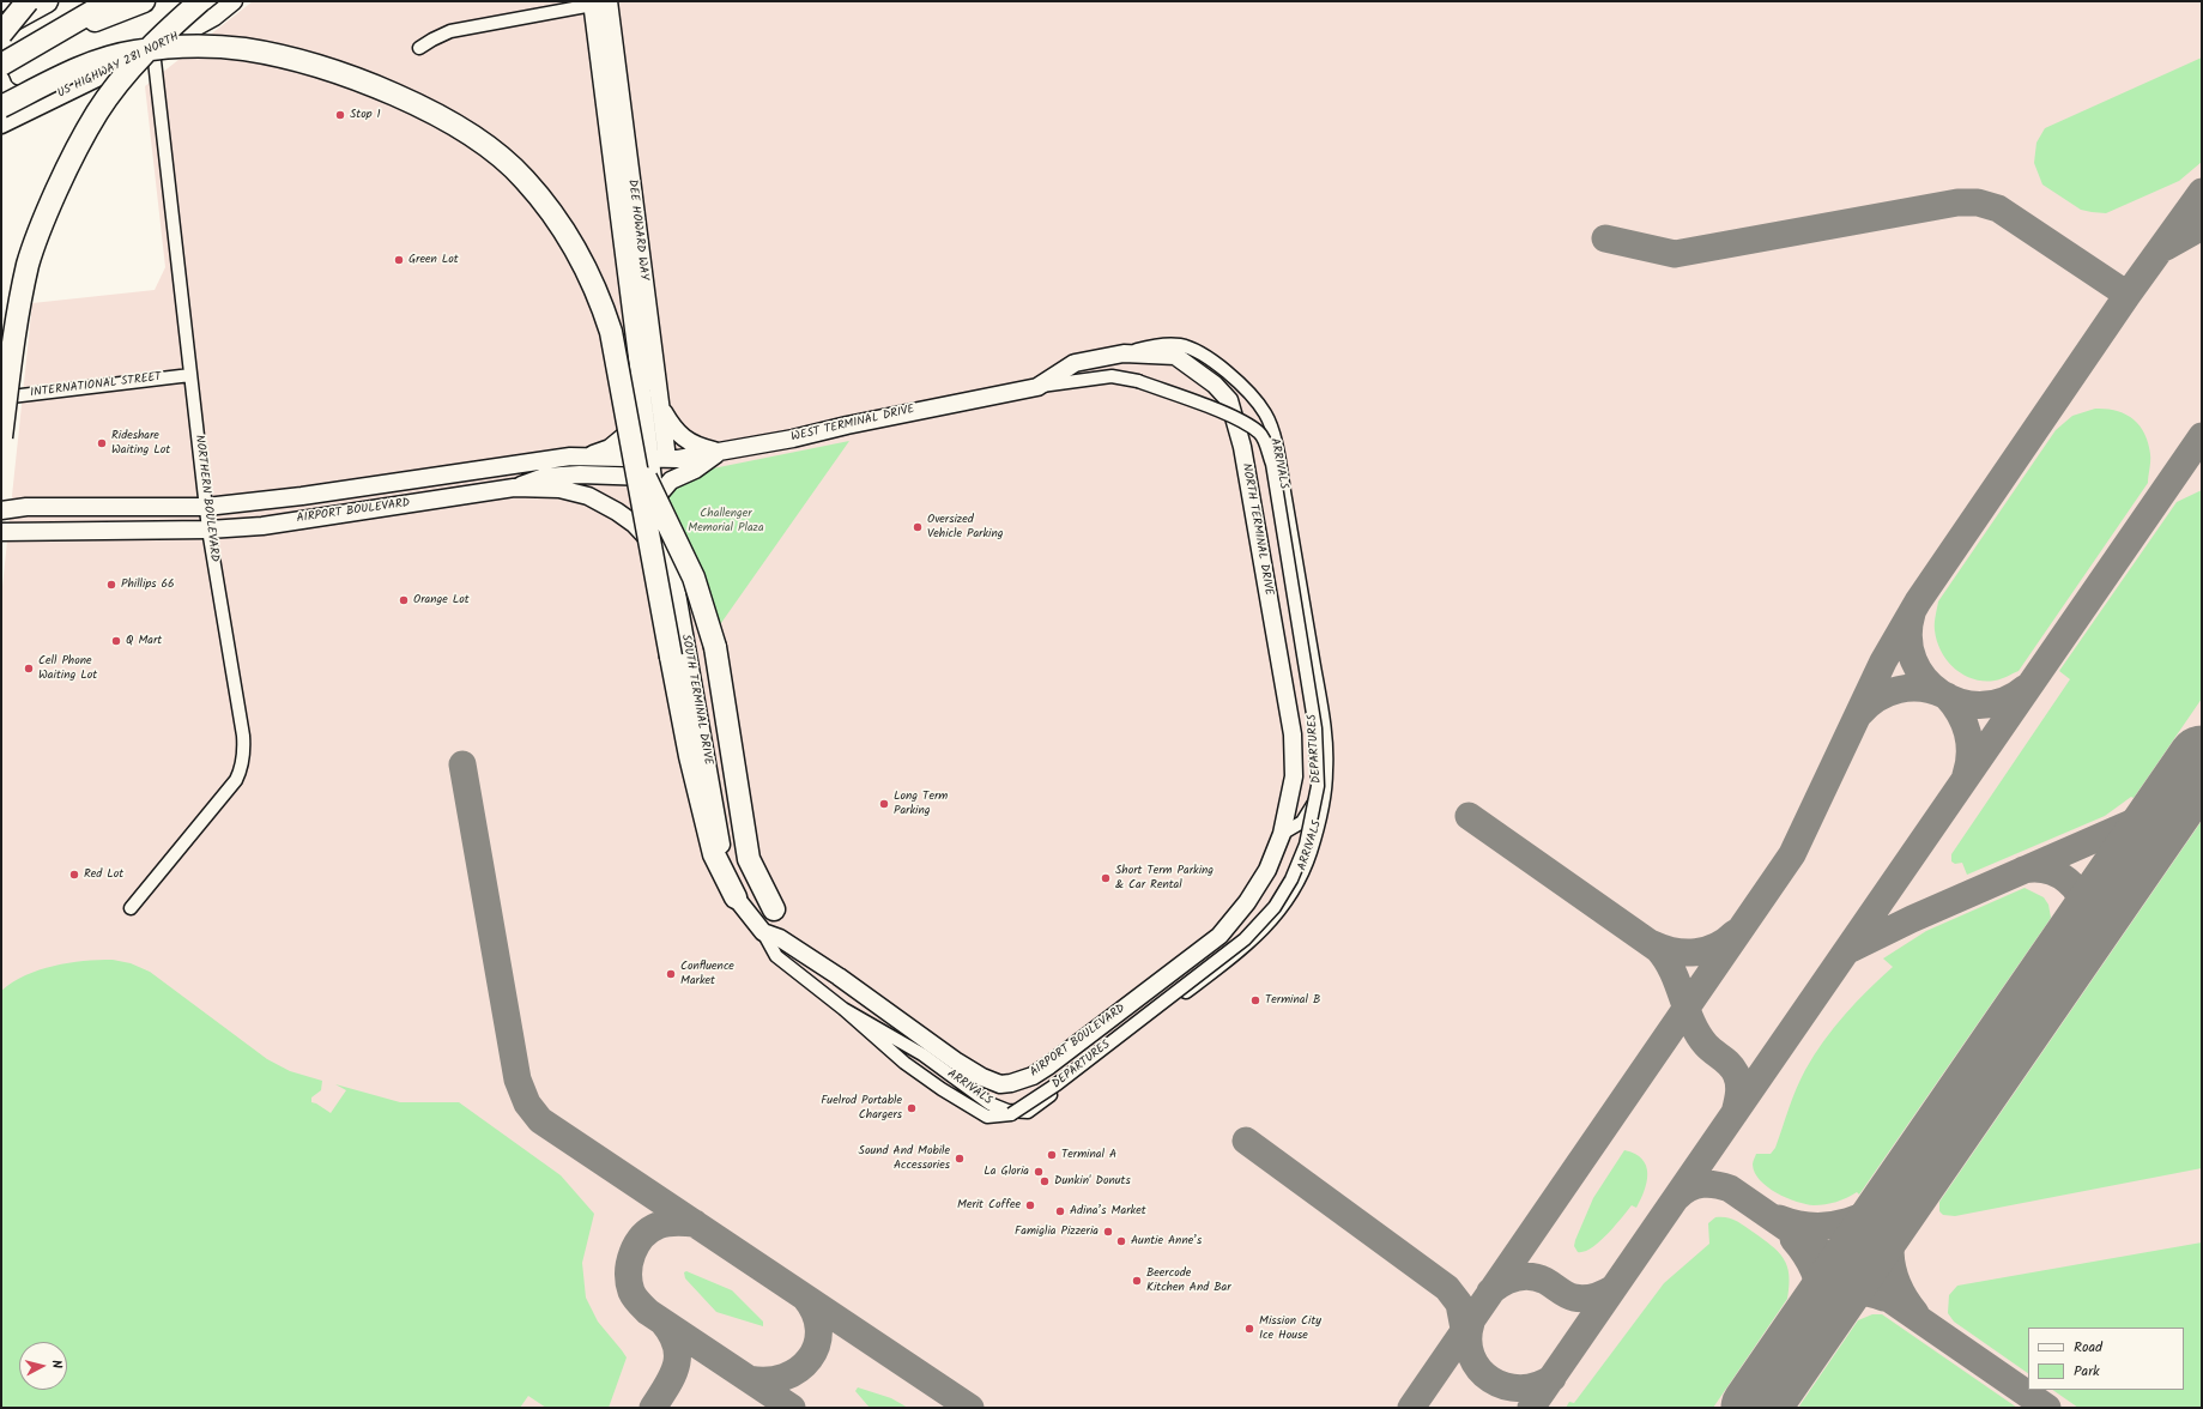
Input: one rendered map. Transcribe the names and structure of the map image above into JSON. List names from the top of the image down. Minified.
{"streets":{"main road":["US HIGHWAY 281 NORTH","DEE HOWARD WAY","WEST TERMINAL DRIVE","AIRPORT BOULEVARD","NORTH TERMINAL DRIVE","SOUTH TERMINAL DRIVE"],"street":["INTERNATIONAL STREET","ARRIVALS","NORTHERN BOULEVARD","DEPARTURES"]},"crossings":[["US HIGHWAY 281 NORTH","NORTHERN BOULEVARD"],["DEE HOWARD WAY","WEST TERMINAL DRIVE"],["DEE HOWARD WAY","AIRPORT BOULEVARD"],["DEE HOWARD WAY","SOUTH TERMINAL DRIVE"],["INTERNATIONAL STREET","NORTHERN BOULEVARD"],["WEST TERMINAL DRIVE","AIRPORT BOULEVARD"],["WEST TERMINAL DRIVE","NORTH TERMINAL DRIVE"],["WEST TERMINAL DRIVE","DEPARTURES"],["ARRIVALS","NORTH TERMINAL DRIVE"],["ARRIVALS","DEPARTURES"],["NORTHERN BOULEVARD","AIRPORT BOULEVARD"],["AIRPORT BOULEVARD","NORTH TERMINAL DRIVE"],["AIRPORT BOULEVARD","SOUTH TERMINAL DRIVE"],["NORTH TERMINAL DRIVE","DEPARTURES"]],"parks":["Challenger Memorial Plaza"],"places":["Stop 1","Green Lot","Rideshare Waiting Lot","Oversized Vehicle Parking","Phillips 66","Orange Lot","Q Mart","Cell Phone Waiting Lot","Long Term Parking","Red Lot","Short Term Parking & Car Rental","Confluence Market","Terminal B","Fuelrod Portable Chargers","Terminal A","Sound And Mobile Accessories","La Gloria","Dunkin' Donuts","Merit Coffee","Adina’s Market","Famiglia Pizzeria","Auntie Anne’s","Beercode Kitchen And Bar","Mission City Ice House"],"legend":["Road","Park"],"north":"right"}
